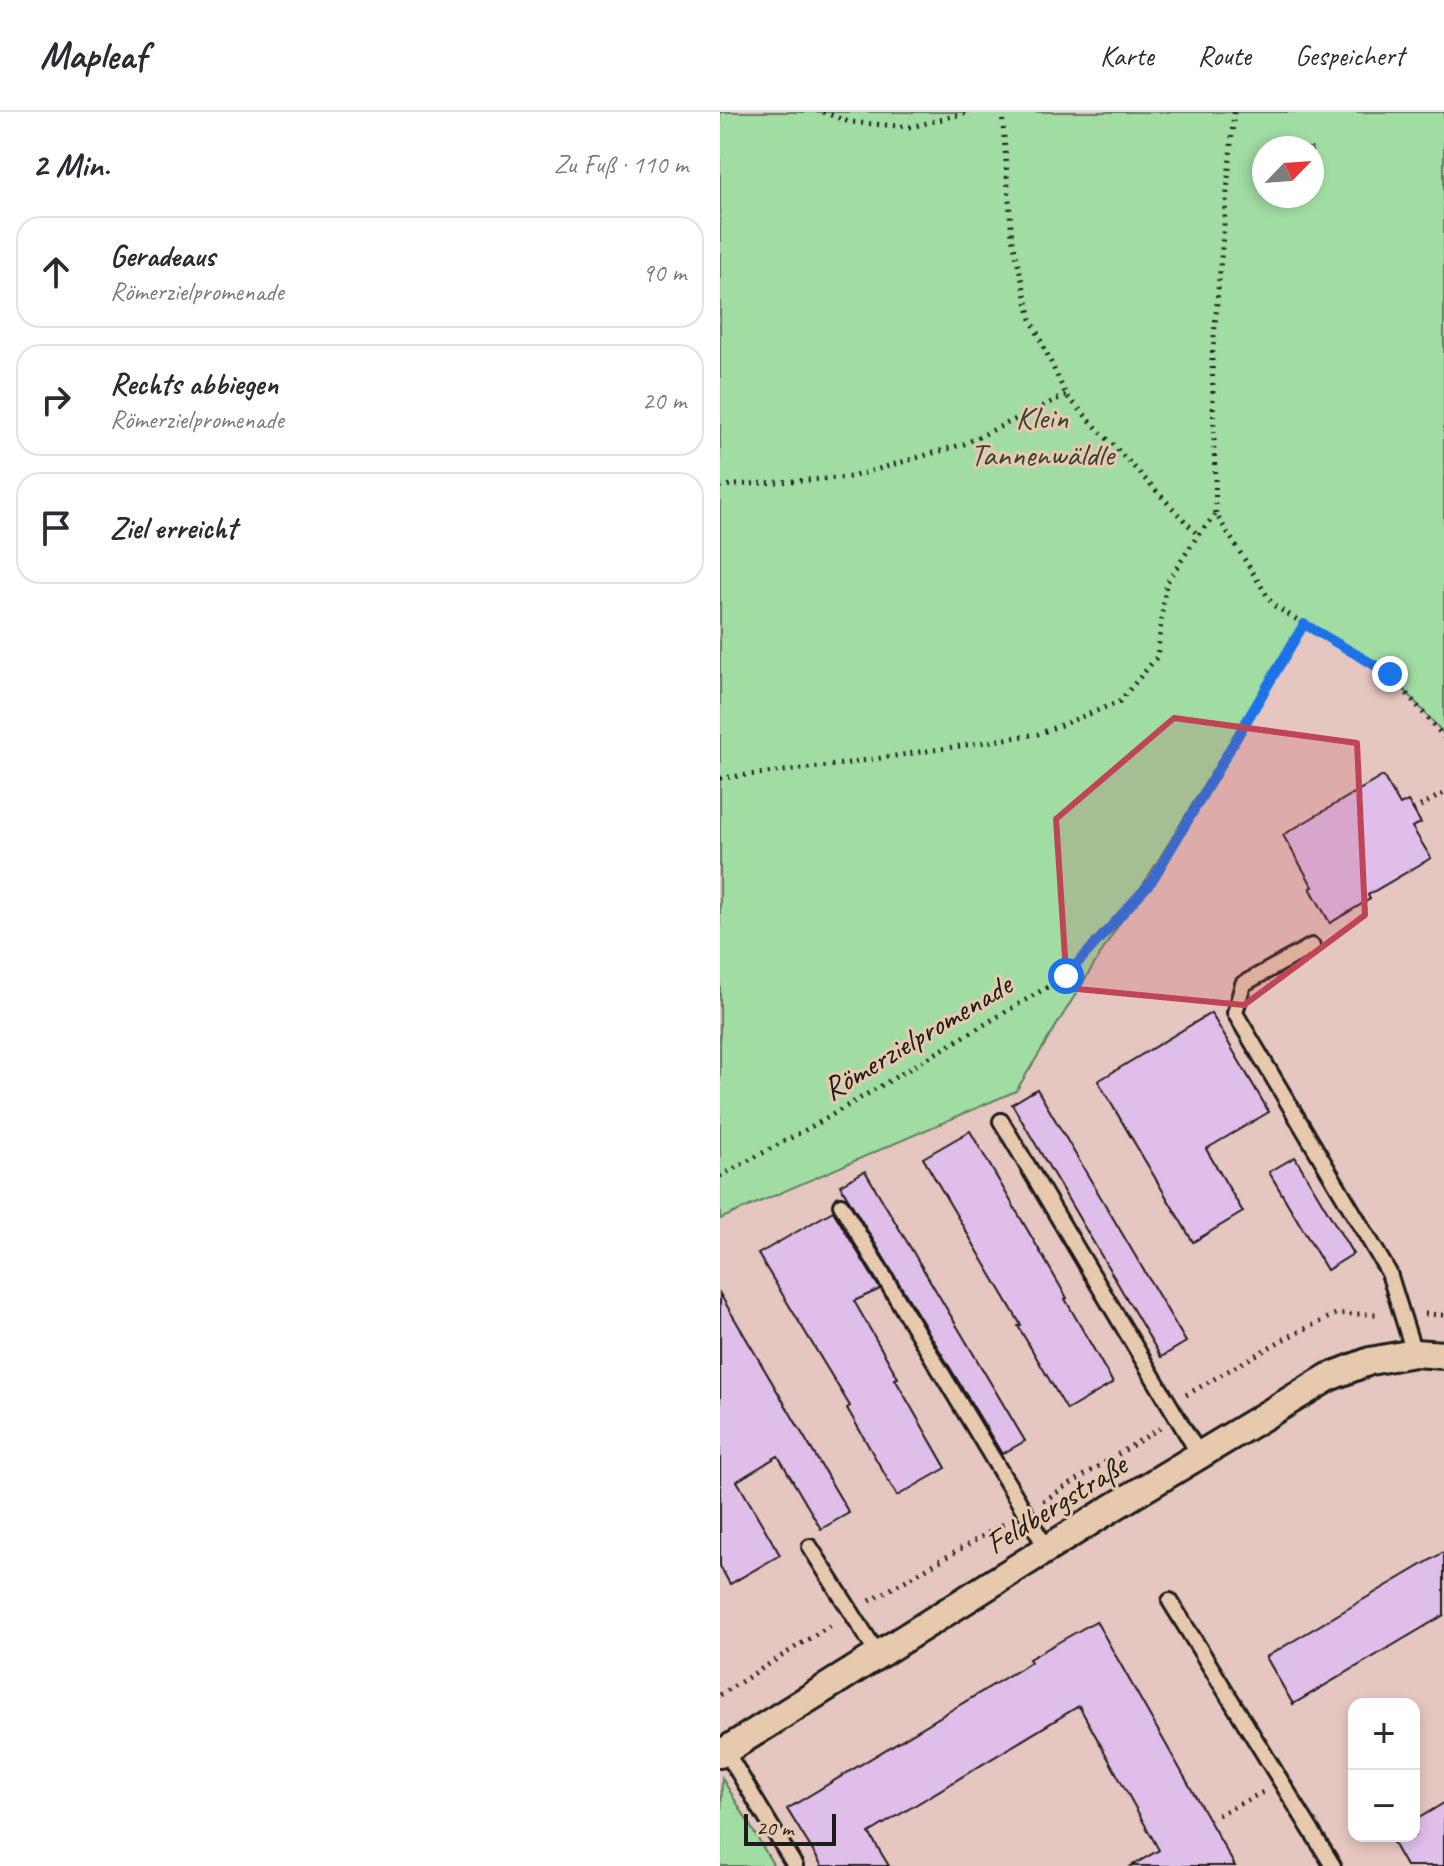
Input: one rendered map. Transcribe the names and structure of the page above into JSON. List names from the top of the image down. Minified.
{"streets":{"street":["Feldbergstraße"],"path":["Römerzielpromenade"]},"parks":["Klein Tannenwäldle"],"scale_bar":"20 m","north":"top right","page":{"header":"Mapleaf","nav":["Karte","Route","Gespeichert"],"heading":["2 Min.","Zu Fuß · 110 m"],"list":[["Geradeaus","Römerzielpromenade","90 m"],["Rechts abbiegen","Römerzielpromenade","20 m"],"Ziel erreicht"],"map_buttons":["+","−"],"scale":"20 m"}}
